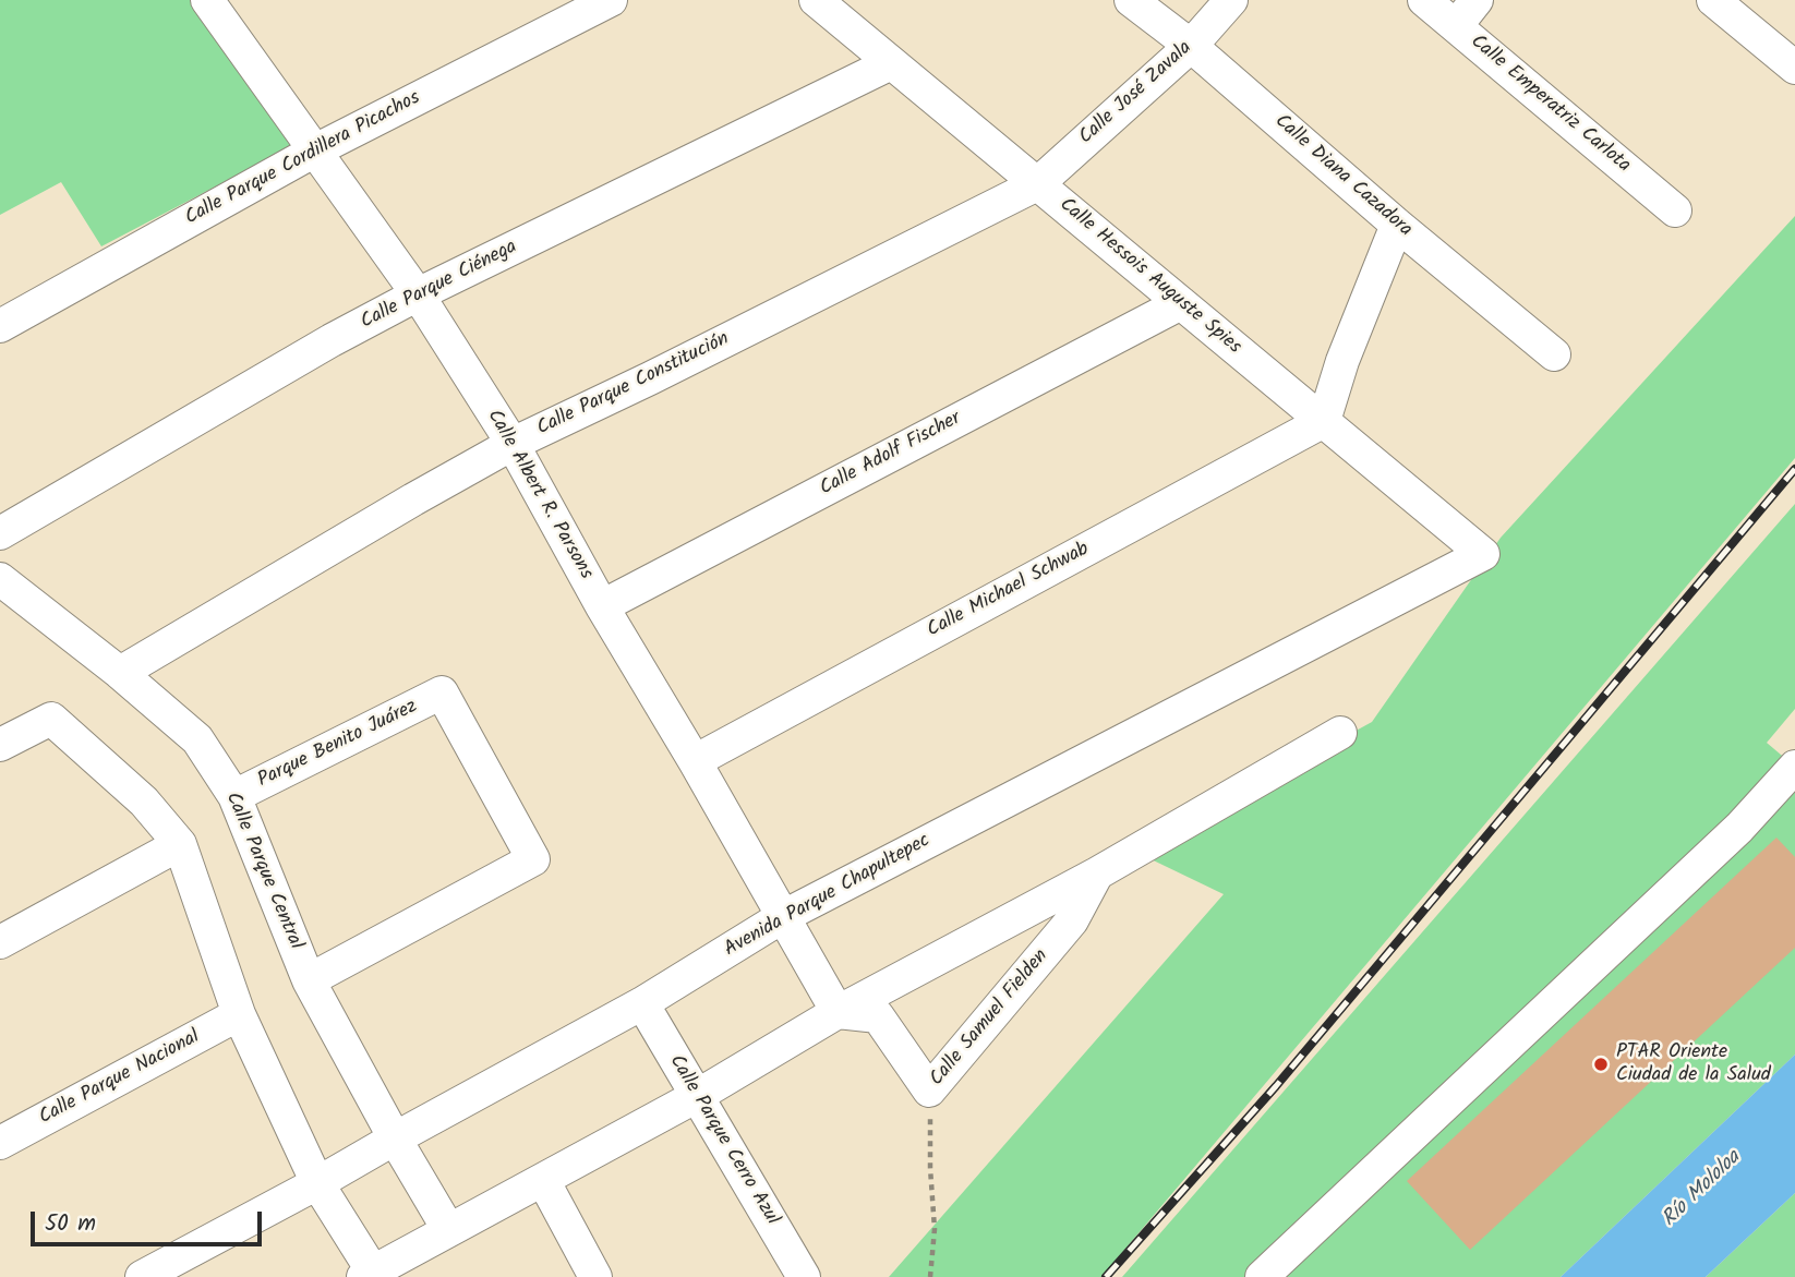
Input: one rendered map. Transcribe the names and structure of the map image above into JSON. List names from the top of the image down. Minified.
{"streets":{"street":["Calle José Zavala","Calle Emperatriz Carlota","Calle Parque Cordillera Picachos","Calle Diana Cazadora","Calle Hessois Auguste Spies","Calle Parque Ciénega","Calle Parque Constitución","Calle Adolf Fischer","Calle Albert R. Parsons","Calle Michael Schwab","Parque Benito Juárez","Calle Parque Central","Avenida Parque Chapultepec","Calle Samuel Fielden","Calle Parque Nacional","Calle Parque Cerro Azul"]},"crossings":[["Calle José Zavala","Calle Diana Cazadora"],["Calle José Zavala","Calle Hessois Auguste Spies"],["Calle José Zavala","Calle Parque Constitución"],["Calle Parque Cordillera Picachos","Calle Albert R. Parsons"],["Calle Hessois Auguste Spies","Calle Parque Ciénega"],["Calle Hessois Auguste Spies","Calle Parque Constitución"],["Calle Hessois Auguste Spies","Calle Adolf Fischer"],["Calle Hessois Auguste Spies","Calle Michael Schwab"],["Calle Hessois Auguste Spies","Avenida Parque Chapultepec"],["Calle Parque Ciénega","Calle Albert R. Parsons"],["Calle Parque Constitución","Calle Albert R. Parsons"],["Calle Parque Constitución","Calle Parque Central"],["Calle Adolf Fischer","Calle Albert R. Parsons"],["Calle Albert R. Parsons","Calle Michael Schwab"],["Calle Albert R. Parsons","Avenida Parque Chapultepec"],["Calle Albert R. Parsons","Calle Samuel Fielden"],["Parque Benito Juárez","Calle Parque Central"],["Calle Parque Central","Avenida Parque Chapultepec"],["Avenida Parque Chapultepec","Calle Parque Cerro Azul"]],"water":["Río Mololoa"],"places":["PTAR Oriente Ciudad de la Salud"],"scale_bar":"50 m"}
